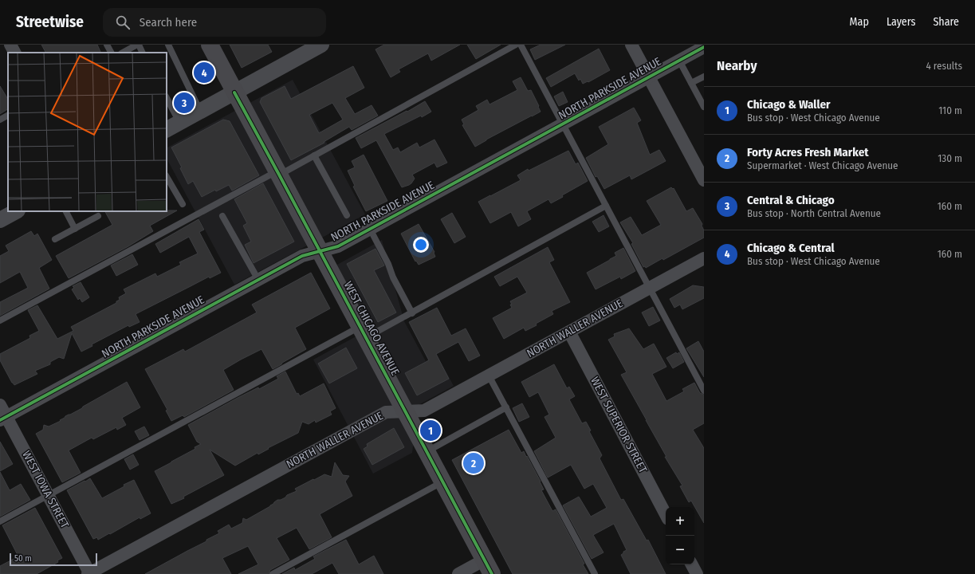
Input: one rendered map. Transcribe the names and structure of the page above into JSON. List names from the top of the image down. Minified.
{"streets":{"main road":["WEST CHICAGO AVENUE"],"street":["NORTH PARKSIDE AVENUE","NORTH WALLER AVENUE","WEST SUPERIOR STREET","WEST IOWA STREET"]},"crossings":[["NORTH PARKSIDE AVENUE","WEST CHICAGO AVENUE"],["NORTH PARKSIDE AVENUE","WEST IOWA STREET"],["WEST CHICAGO AVENUE","NORTH WALLER AVENUE"],["NORTH WALLER AVENUE","WEST SUPERIOR STREET"],["NORTH WALLER AVENUE","WEST IOWA STREET"]],"scale_bar":"50 m","page":{"header":"Streetwise","search":"Search here","nav":["Map","Layers","Share"],"heading":["Nearby","4 results"],"pins":["4","3","1","2"],"list":[{"mark":"1","name":"Chicago & Waller","note":"Bus stop · West Chicago Avenue","value":"110 m"},{"mark":"2","name":"Forty Acres Fresh Market","note":"Supermarket · West Chicago Avenue","value":"130 m"},{"mark":"3","name":"Central & Chicago","note":"Bus stop · North Central Avenue","value":"160 m"},{"mark":"4","name":"Chicago & Central","note":"Bus stop · West Chicago Avenue","value":"160 m"}],"map_buttons":["+","−"],"scale":"50 m"}}
